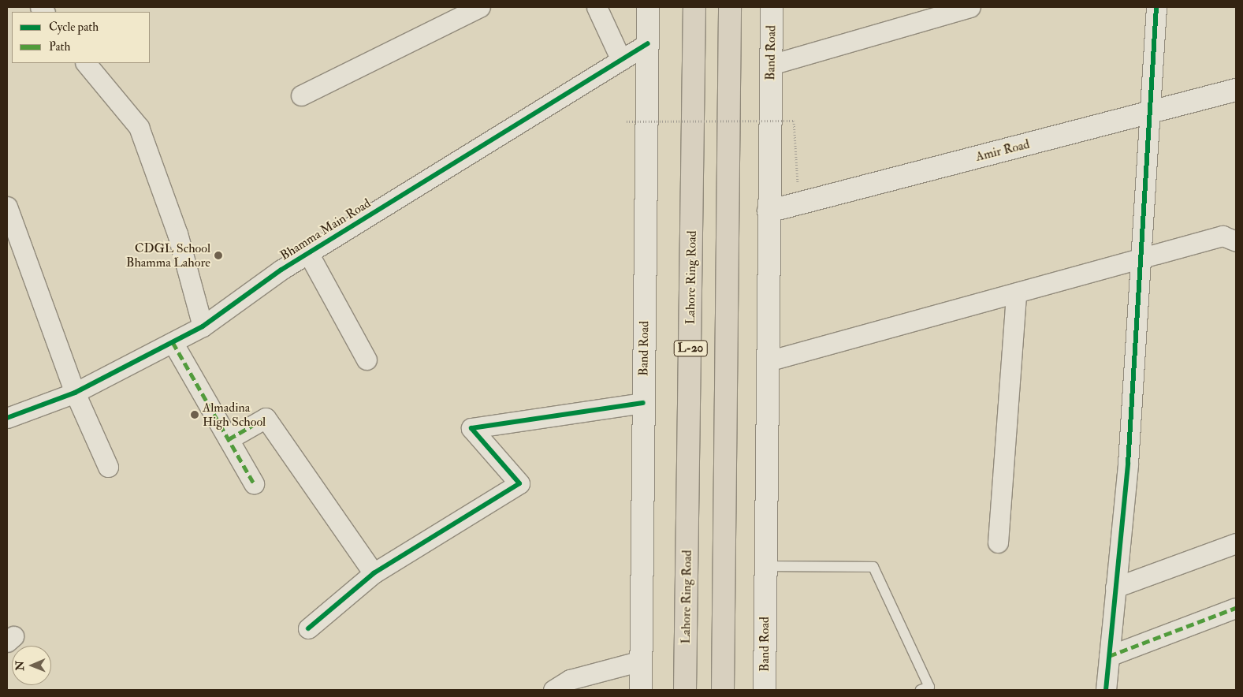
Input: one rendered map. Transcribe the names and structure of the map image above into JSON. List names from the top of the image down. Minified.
{"streets":{"highway":["Lahore Ring Road","L-20"],"main road":["Band Road","Amir Road"],"street":["Bhamma Main Road"]},"crossings":[["Band Road","Amir Road"],["Band Road","Bhamma Main Road"]],"places":["CDGL School Bhamma Lahore","Almadina High School"],"legend":["Cycle path","Path"],"north":"left"}
